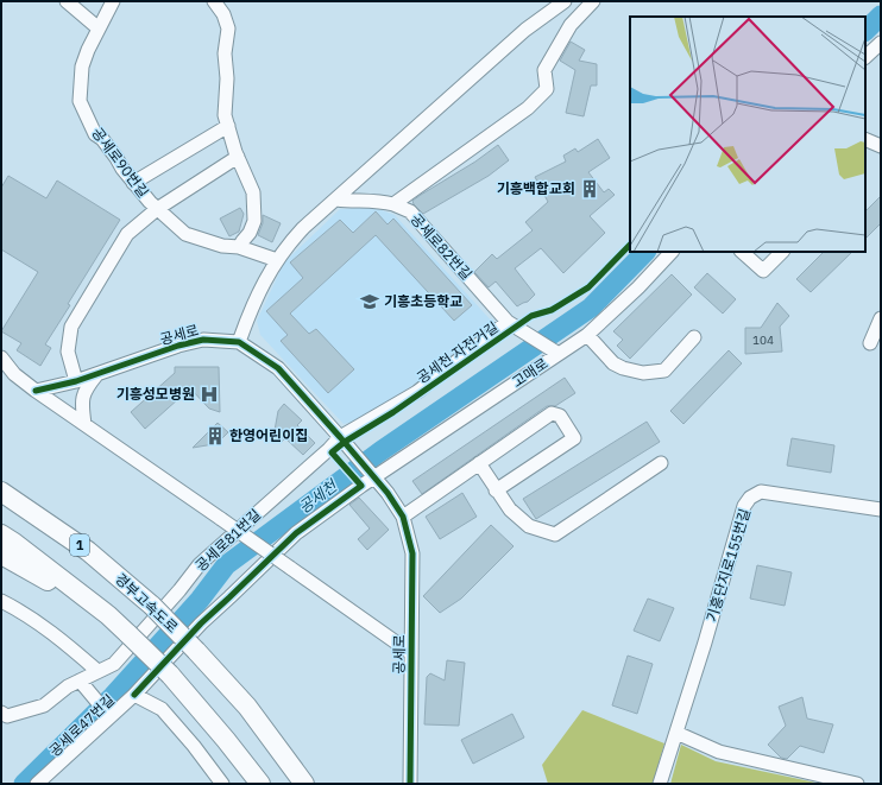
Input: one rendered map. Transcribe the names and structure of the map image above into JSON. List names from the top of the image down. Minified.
{"streets":{"highway":["1","경부고속도로"],"street":["공세로90번길","공세로82번길","공세로","고매로","공세로81번길","기흥단지로155번길","공세로47번길"],"cycle path":["공세천 자전거길"]},"crossings":[["공세로82번길","고매로"],["공세로","고매로"],["공세로","공세로81번길"],["고매로","공세로47번길"]],"water":["공세천"],"places":{"building":["기흥백합교회","한영어린이집"],"school or university":["기흥초등학교"],"hospital":["기흥성모병원"]},"house_numbers":["104"]}
